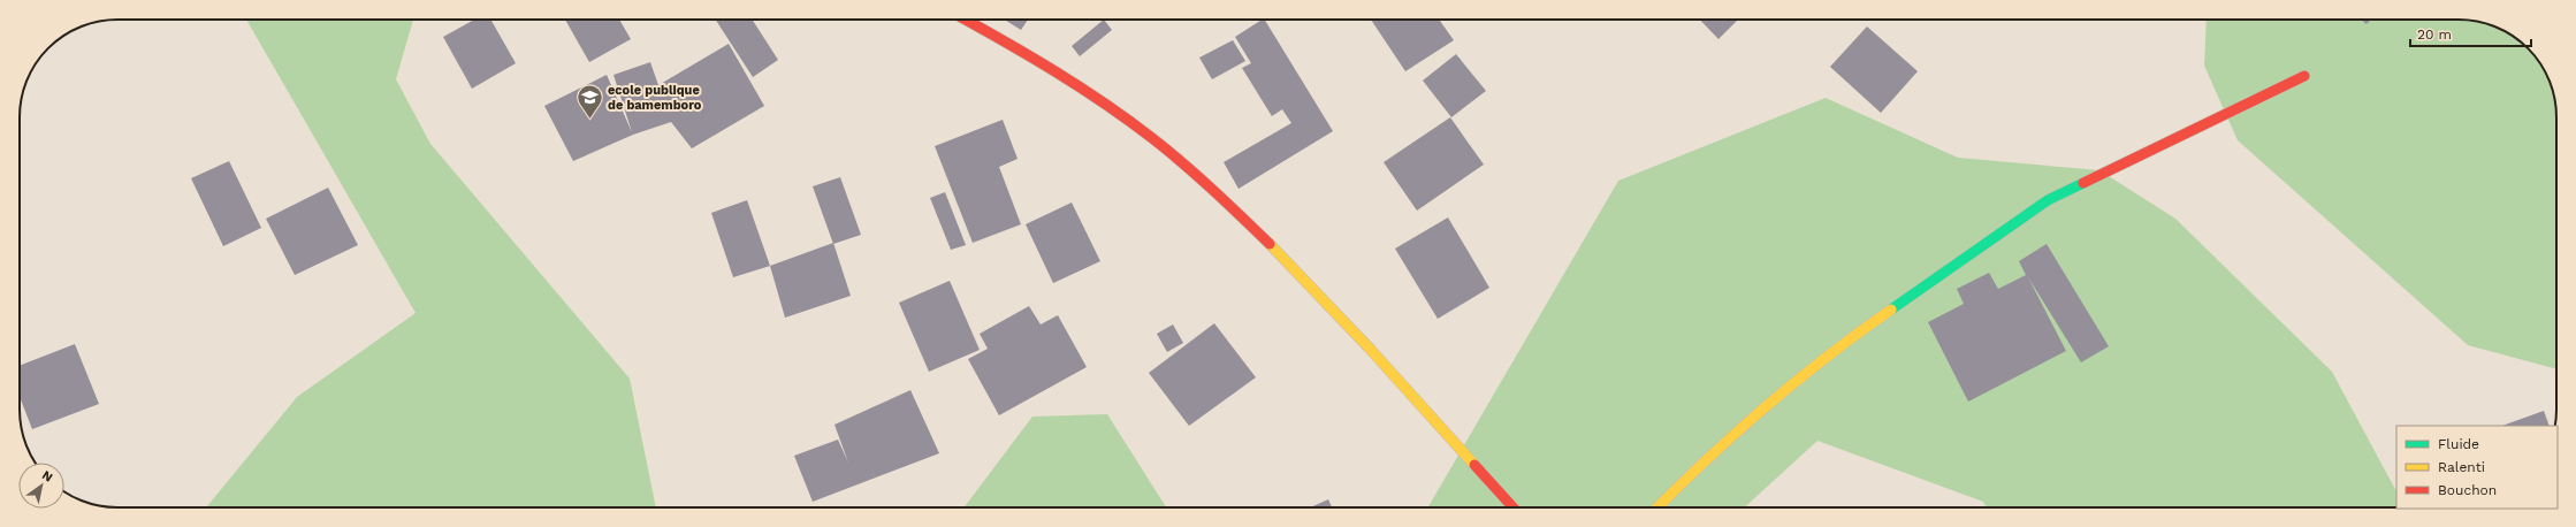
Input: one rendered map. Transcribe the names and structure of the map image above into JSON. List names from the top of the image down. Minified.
{"places":{"school or university":["ecole publique de bamemboro"]},"legend":["Fluide","Ralenti","Bouchon"],"scale_bar":"20 m","north":"top right"}
